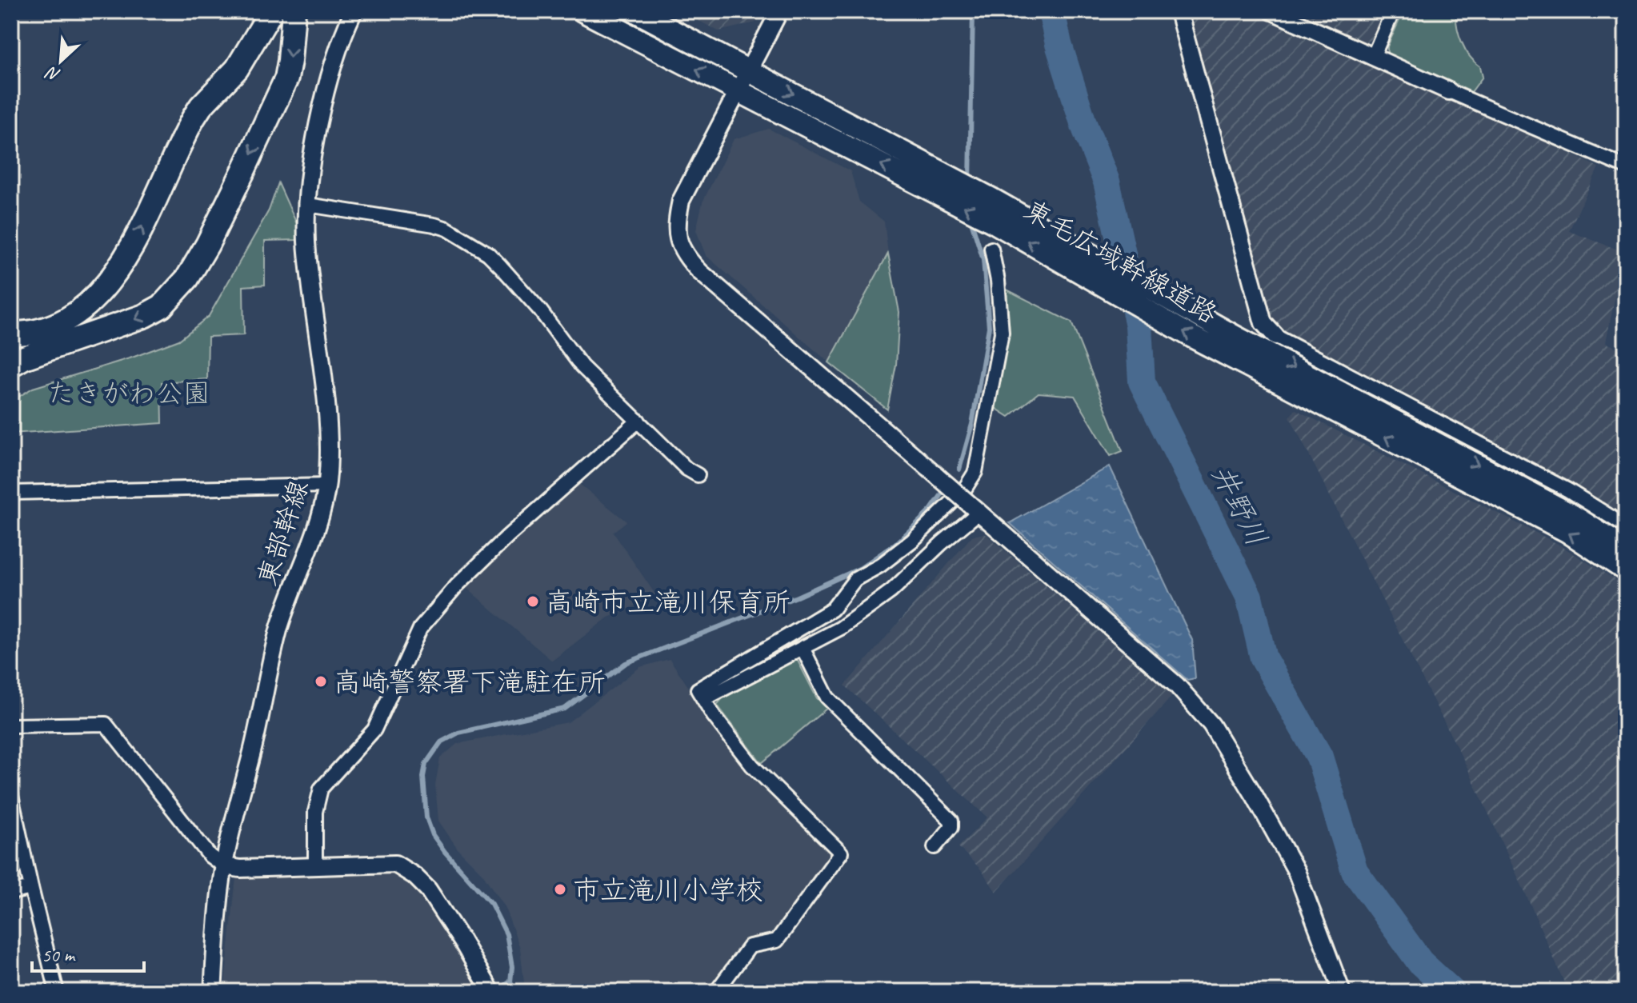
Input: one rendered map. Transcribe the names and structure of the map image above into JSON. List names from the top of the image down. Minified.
{"streets":{"highway":["東毛広域幹線道路"],"street":["東部幹線"]},"water":["井野川"],"parks":["たきがわ公園"],"places":["高崎市立滝川保育所","高崎警察署下滝駐在所","市立滝川小学校"],"scale_bar":"50 m","north":"bottom left"}
